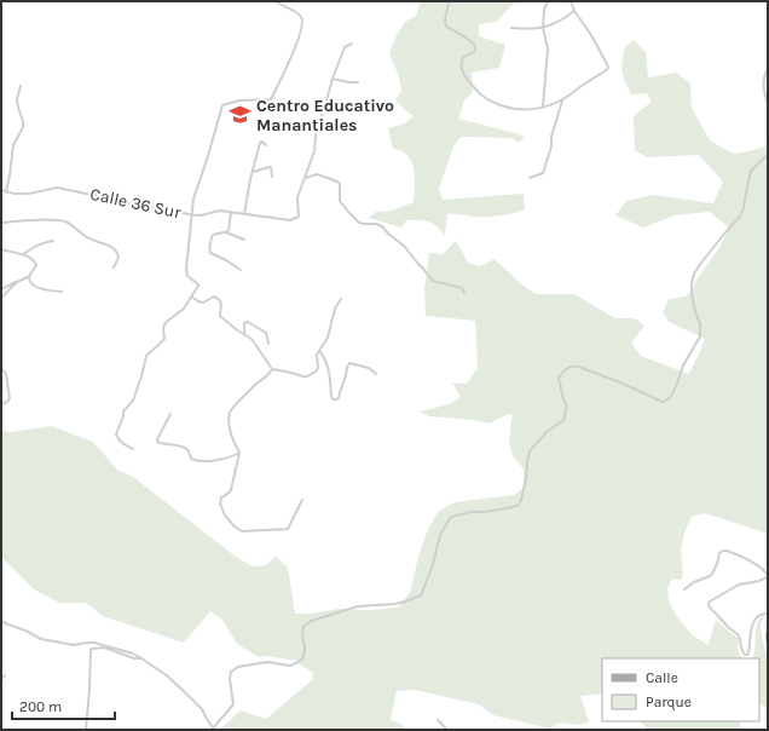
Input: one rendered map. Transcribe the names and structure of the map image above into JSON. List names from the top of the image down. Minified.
{"streets":{"street":["Calle 36 Sur"]},"places":{"school or university":["Centro Educativo Manantiales"]},"legend":["Calle","Parque"],"scale_bar":"200 m"}
